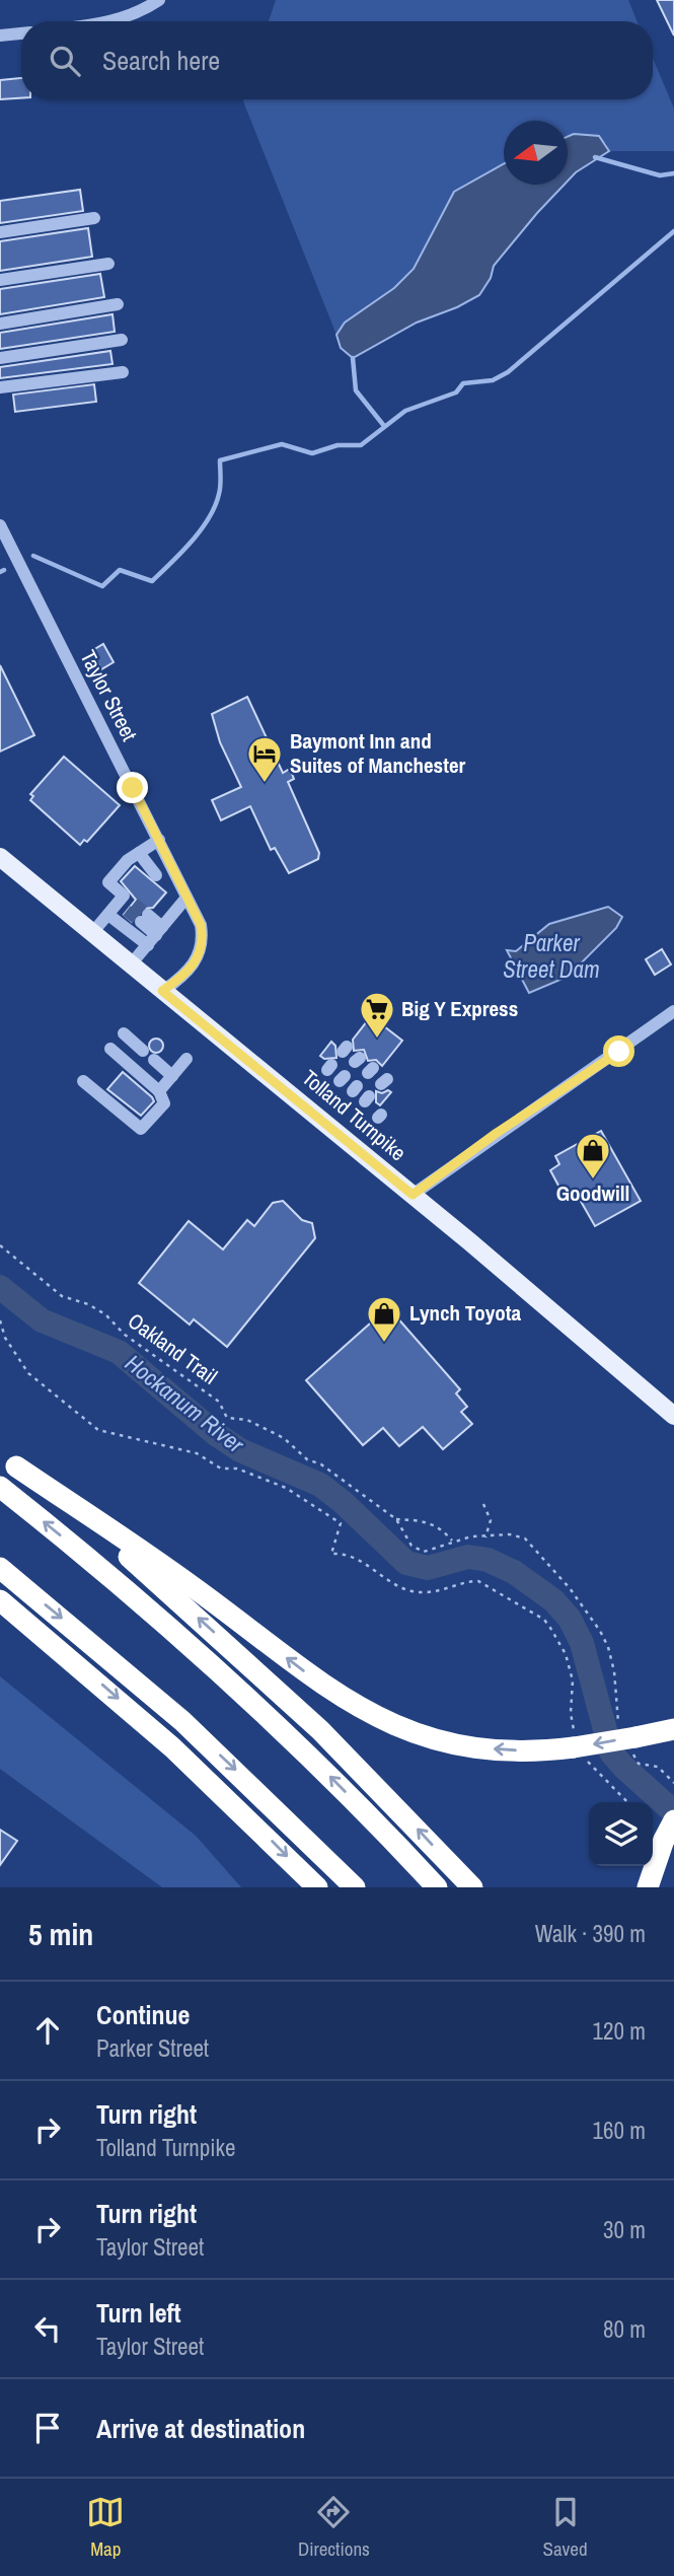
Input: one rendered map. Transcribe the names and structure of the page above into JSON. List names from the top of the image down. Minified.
{"streets":{"main road":["Tolland Turnpike"],"street":["Taylor Street"],"path":["Oakland Trail"]},"crossings":[["Taylor Street","Tolland Turnpike"]],"water":["Parker Street Dam","Hockanum River"],"places":{"hotel":["Baymont Inn and Suites of Manchester"],"supermarket":["Big Y Express"],"shop":["Goodwill","Lynch Toyota"]},"north":"left","page":{"search":"Search here","heading":["5 min","Walk · 390 m"],"list":[["Continue","Parker Street","120 m"],["Turn right","Tolland Turnpike","160 m"],["Turn right","Taylor Street","30 m"],["Turn left","Taylor Street","80 m"],"Arrive at destination"],"nav":["Map","Directions","Saved"]}}
